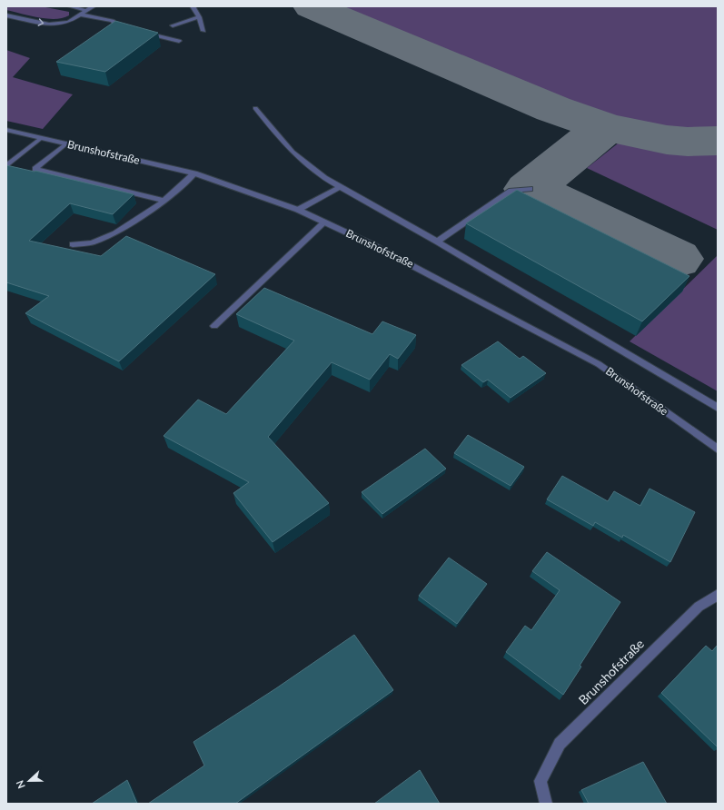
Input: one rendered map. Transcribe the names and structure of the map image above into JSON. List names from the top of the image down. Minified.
{"streets":{"street":["Brunshofstraße"]},"north":"left"}
